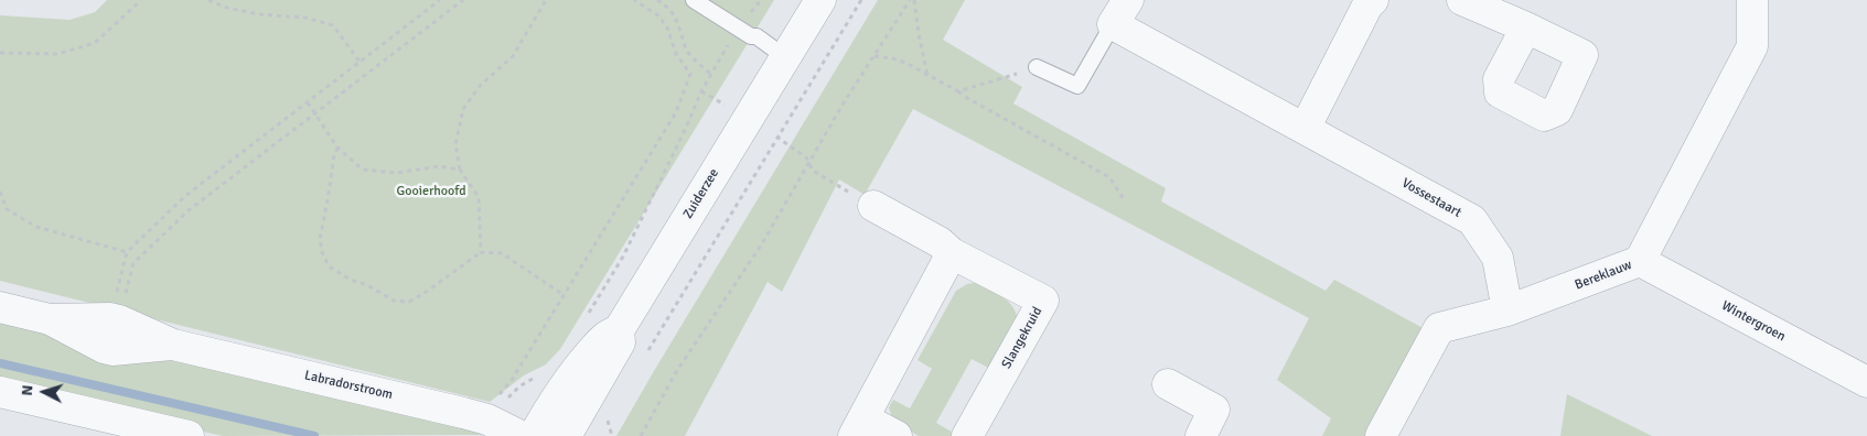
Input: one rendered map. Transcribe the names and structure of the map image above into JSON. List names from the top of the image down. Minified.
{"streets":{"street":["Zuiderzee","Vossestaart","Bereklauw","Wintergroen","Slangekruid","Labradorstroom"]},"crossings":[["Vossestaart","Bereklauw"],["Bereklauw","Wintergroen"]],"parks":["Gooierhoofd"],"north":"left"}
